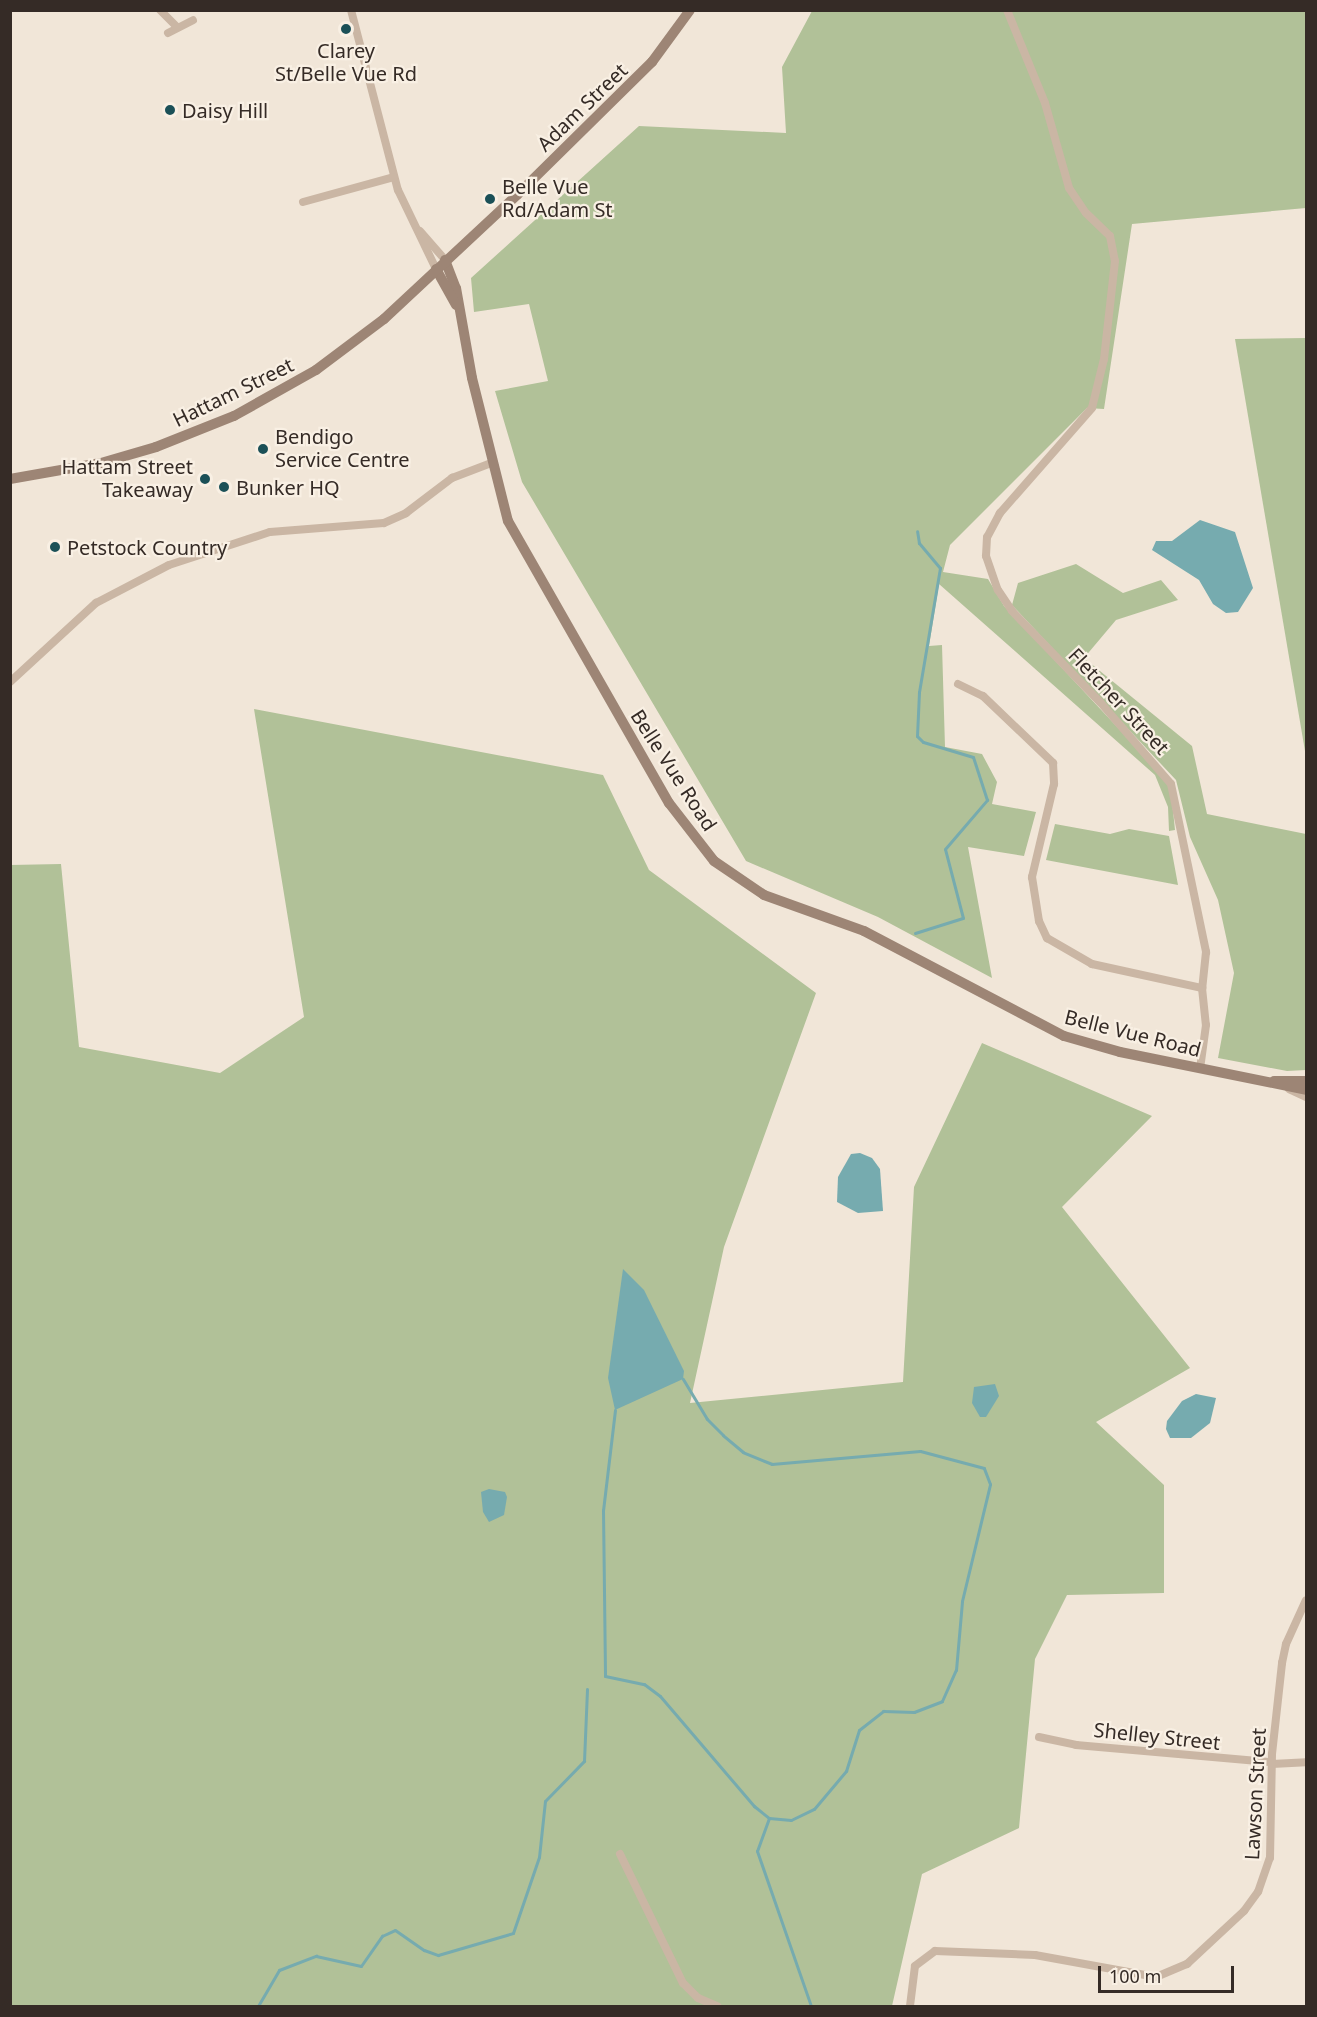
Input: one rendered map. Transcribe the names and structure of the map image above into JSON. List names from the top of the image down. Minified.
{"streets":{"street":["Adam Street","Hattam Street","Fletcher Street","Belle Vue Road","Shelley Street","Lawson Street"]},"crossings":[["Adam Street","Hattam Street"],["Adam Street","Belle Vue Road"],["Hattam Street","Belle Vue Road"],["Fletcher Street","Belle Vue Road"],["Shelley Street","Lawson Street"]],"places":["Clarey St/Belle Vue Rd","Daisy Hill","Belle Vue Rd/Adam St","Bendigo Service Centre","Hattam Street Takeaway","Bunker HQ","Petstock Country"],"scale_bar":"100 m"}
